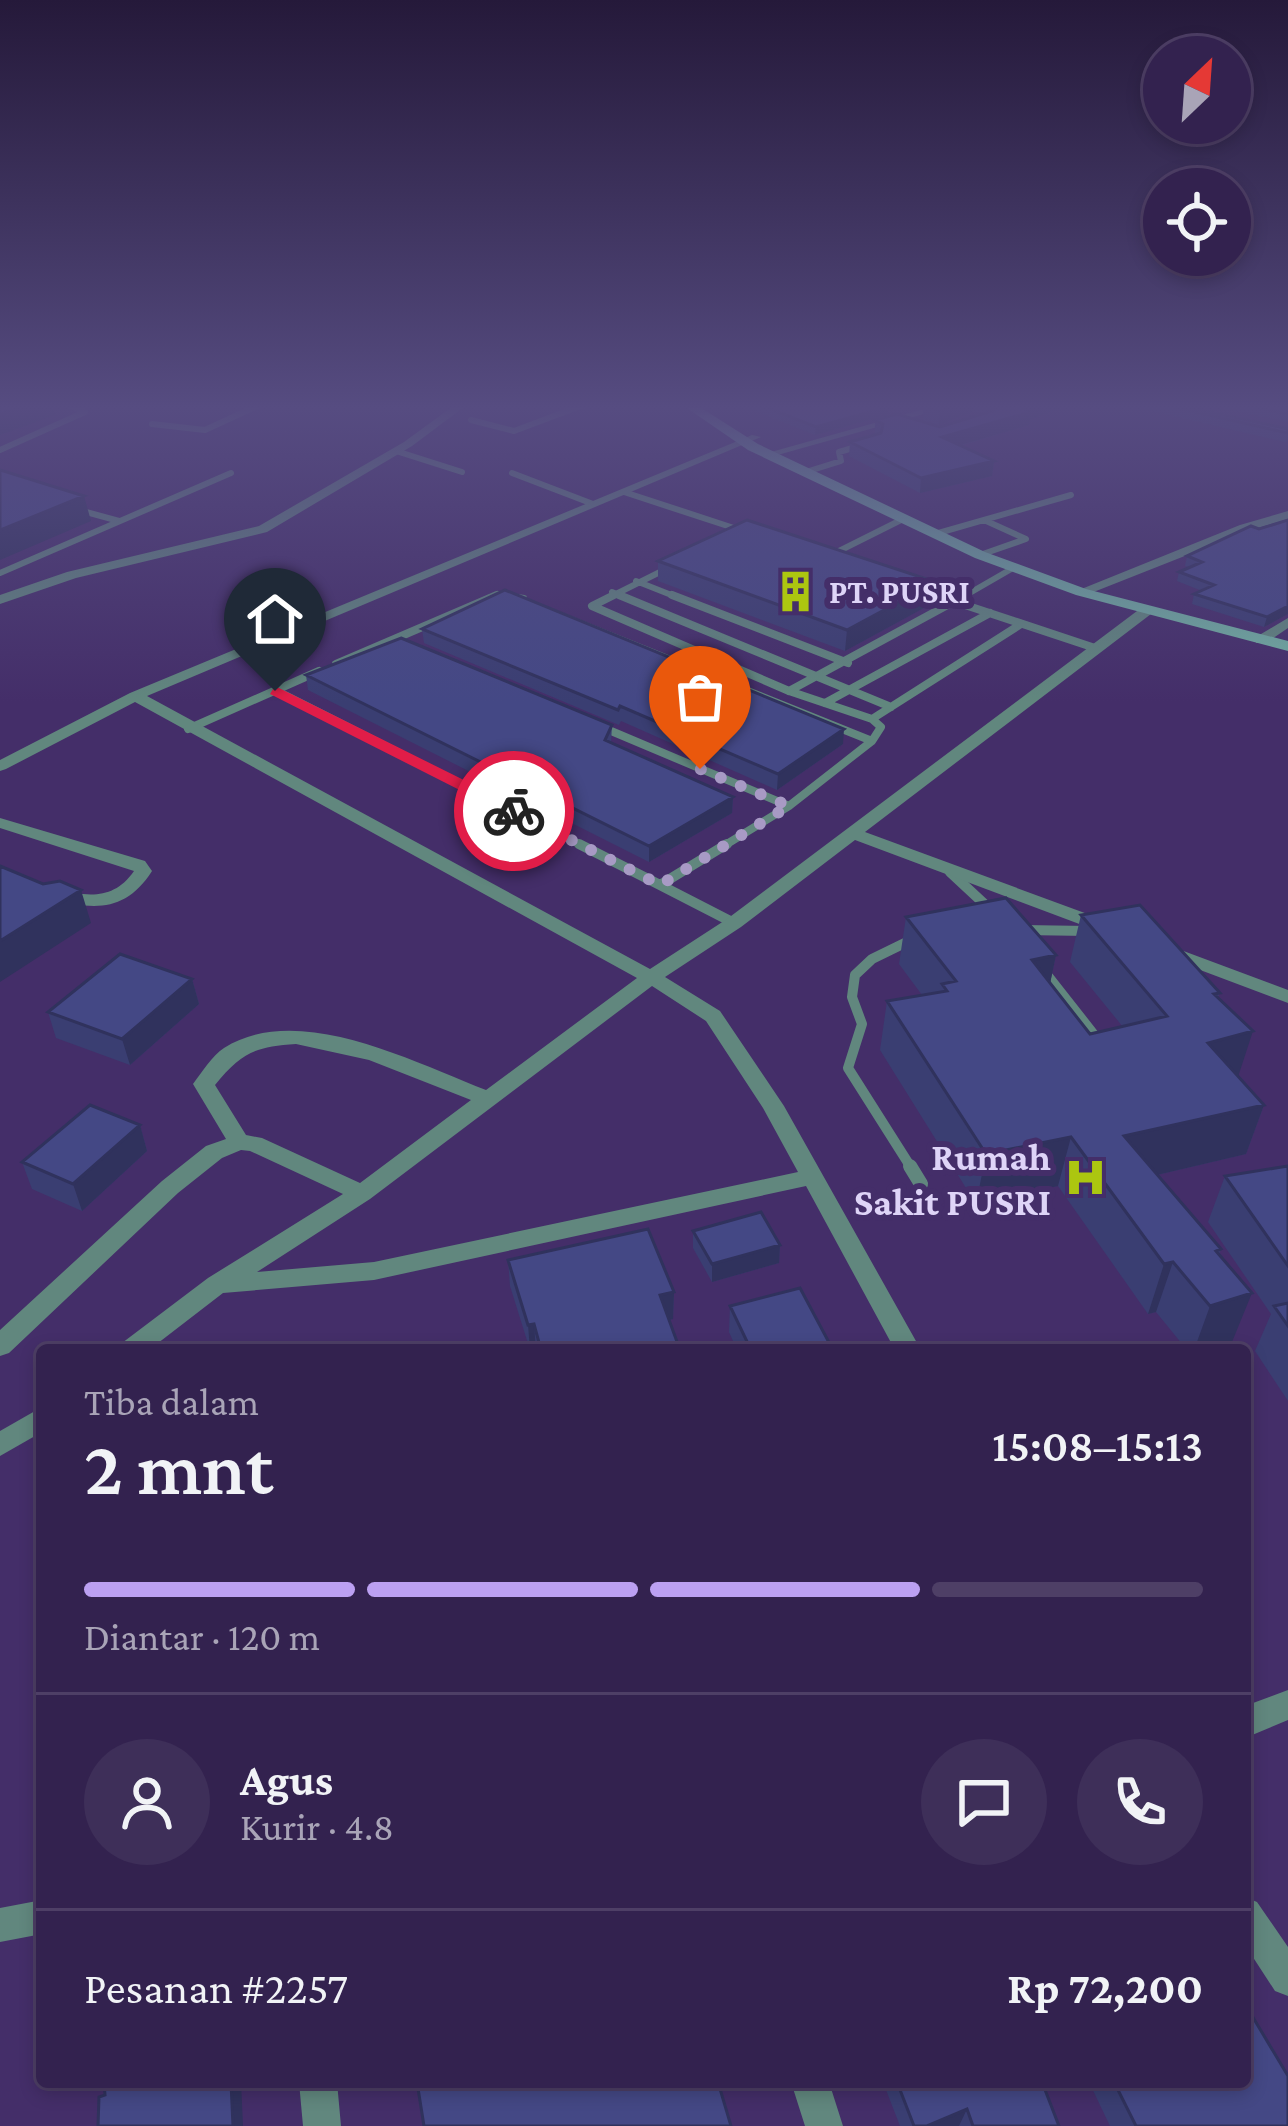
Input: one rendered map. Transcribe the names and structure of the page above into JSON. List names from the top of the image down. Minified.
{"places":{"building":["PT. PUSRI"],"hospital":["Rumah Sakit PUSRI"]},"north":"top right","page":{"heading":["2 mnt","Tiba dalam","15:08–15:13"],"panel":["Agus","Kurir · 4.8","Pesanan #2257","Rp 72,200"],"bar":"Diantar · 120 m"}}
